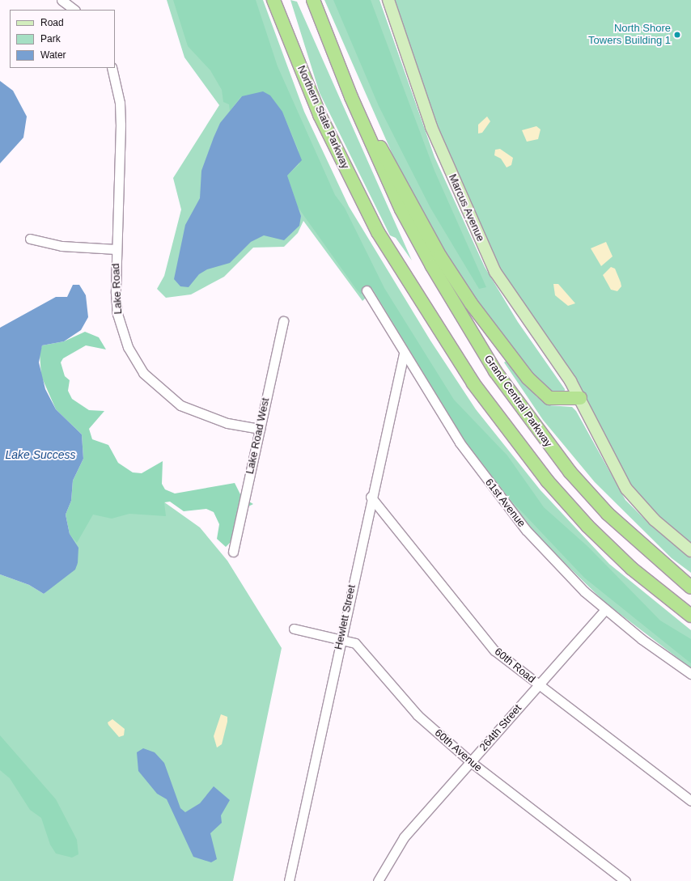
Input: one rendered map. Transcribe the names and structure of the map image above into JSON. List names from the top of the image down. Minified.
{"streets":{"highway":["Northern State Parkway","Grand Central Parkway"],"main road":["Marcus Avenue"],"street":["Lake Road","Lake Road West","61st Avenue","Hewlett Street","60th Road","264th Street","60th Avenue"]},"crossings":[["Lake Road","Lake Road West"],["61st Avenue","Hewlett Street"],["61st Avenue","264th Street"],["Hewlett Street","60th Road"],["Hewlett Street","60th Avenue"],["60th Road","264th Street"],["264th Street","60th Avenue"]],"water":["Lake Success"],"places":["North Shore Towers Building 1"],"legend":["Road","Park","Water"]}
